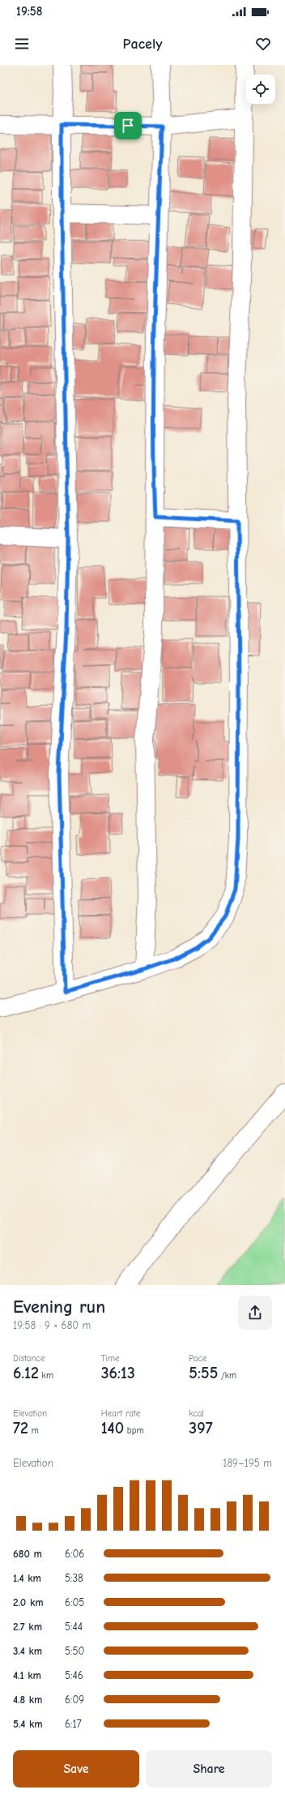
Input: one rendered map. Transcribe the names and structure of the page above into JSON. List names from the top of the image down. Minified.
{"page":{"status":"19:58","header":"Pacely","heading":["Evening run","19:58 · 9 × 680 m"],"stats":[["Distance","6.12 km"],["Time","36:13"],["Pace","5:55 /km"],["Elevation","72 m"],["Heart rate","140 bpm"],["kcal","397"]],"chart":["Elevation","189–195 m"],"list":[{"name":"680 m","note":"6:06"},{"name":"1.4 km","note":"5:38"},{"name":"2.0 km","note":"6:05"},{"name":"2.7 km","note":"5:44"},{"name":"3.4 km","note":"5:50"},{"name":"4.1 km","note":"5:46"},{"name":"4.8 km","note":"6:09"},{"name":"5.4 km","note":"6:17"}],"buttons":["Save","Share"]}}
